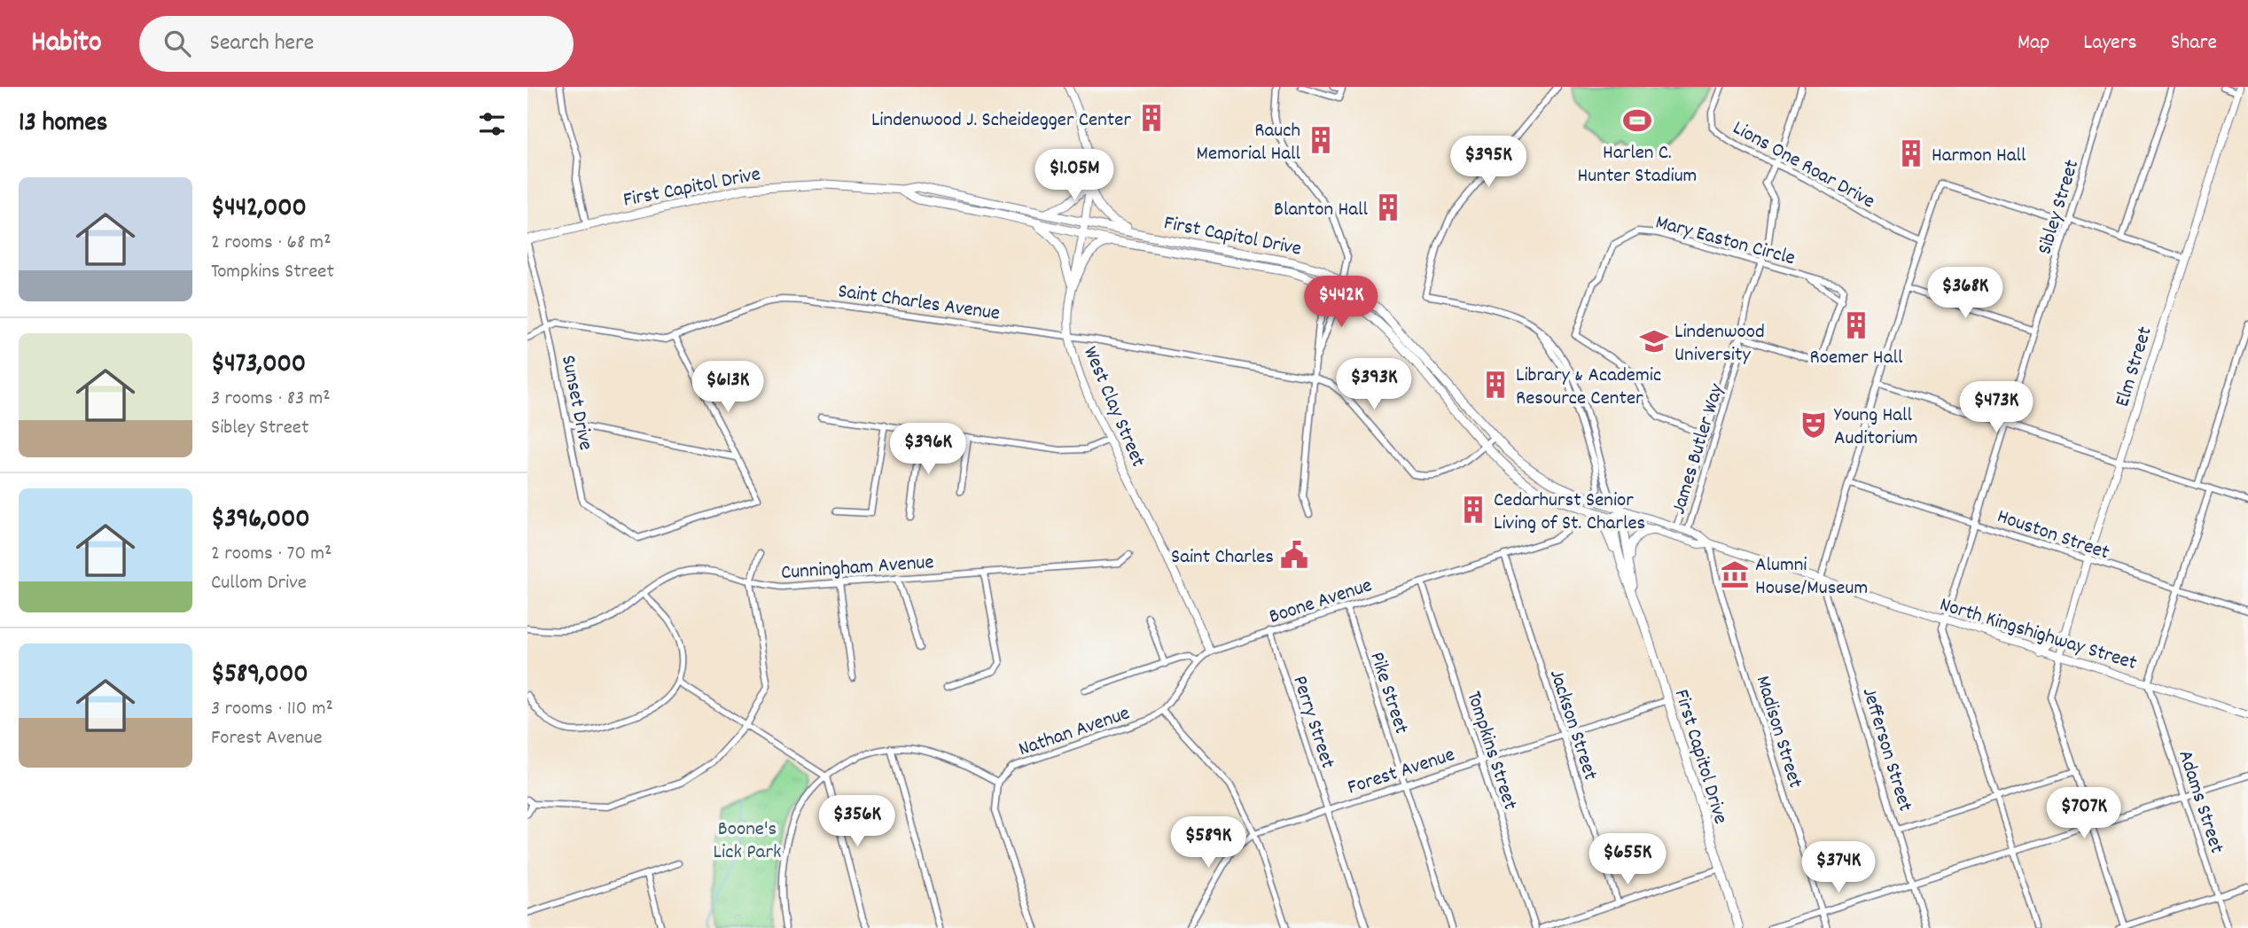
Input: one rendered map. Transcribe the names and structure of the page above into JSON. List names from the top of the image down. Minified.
{"streets":{"main road":["First Capitol Drive","Elm Street","West Clay Street","North Kingshighway Street"],"street":["Lions One Roar Drive","Sibley Street","Mary Easton Circle","Saint Charles Avenue","Sunset Drive","James Butler Way","Houston Street","Cunningham Avenue","Boone Avenue","Pike Street","Perry Street","Jackson Street","Nathan Avenue","Madison Street","Jefferson Street","Tompkins Street","Forest Avenue","Adams Street"]},"crossings":[["Lions One Roar Drive","James Butler Way"],["First Capitol Drive","Sunset Drive"],["First Capitol Drive","West Clay Street"],["First Capitol Drive","Forest Avenue"],["Sibley Street","Houston Street"],["Sibley Street","North Kingshighway Street"],["Mary Easton Circle","James Butler Way"],["Saint Charles Avenue","Sunset Drive"],["Saint Charles Avenue","West Clay Street"],["Elm Street","Houston Street"],["Elm Street","North Kingshighway Street"],["West Clay Street","Boone Avenue"],["Boone Avenue","Pike Street"],["Boone Avenue","Perry Street"],["Boone Avenue","Jackson Street"],["Boone Avenue","Nathan Avenue"],["Boone Avenue","Tompkins Street"],["North Kingshighway Street","Madison Street"],["North Kingshighway Street","Jefferson Street"],["North Kingshighway Street","Adams Street"],["Pike Street","Forest Avenue"],["Perry Street","Forest Avenue"],["Jackson Street","Forest Avenue"],["Tompkins Street","Forest Avenue"]],"parks":["Boone's Lick Park"],"places":{"building":["Lindenwood J. Scheidegger Center","Rauch Memorial Hall","Harmon Hall","Blanton Hall","Roemer Hall","Library & Academic Resource Center","Cedarhurst Senior Living of St. Charles"],"sports":["Harlen C. Hunter Stadium"],"school or university":["Lindenwood University"],"theatre":["Young Hall Auditorium"],"public building":["Saint Charles"],"museum":["Alumni House/Museum"]},"page":{"header":"Habito","search":"Search here","nav":["Map","Layers","Share"],"heading":"13 homes","price":["$395K","$1.05M","$368K","$442K","$393K","$613K","$473K","$396K","$707K","$356K","$589K","$655K","$374K"],"list":[{"name":"$442,000","note":"2 rooms · 68 m² · Tompkins Street"},{"name":"$473,000","note":"3 rooms · 83 m² · Sibley Street"},{"name":"$396,000","note":"2 rooms · 70 m² · Cullom Drive"},{"name":"$589,000","note":"3 rooms · 110 m² · Forest Avenue"}]}}
